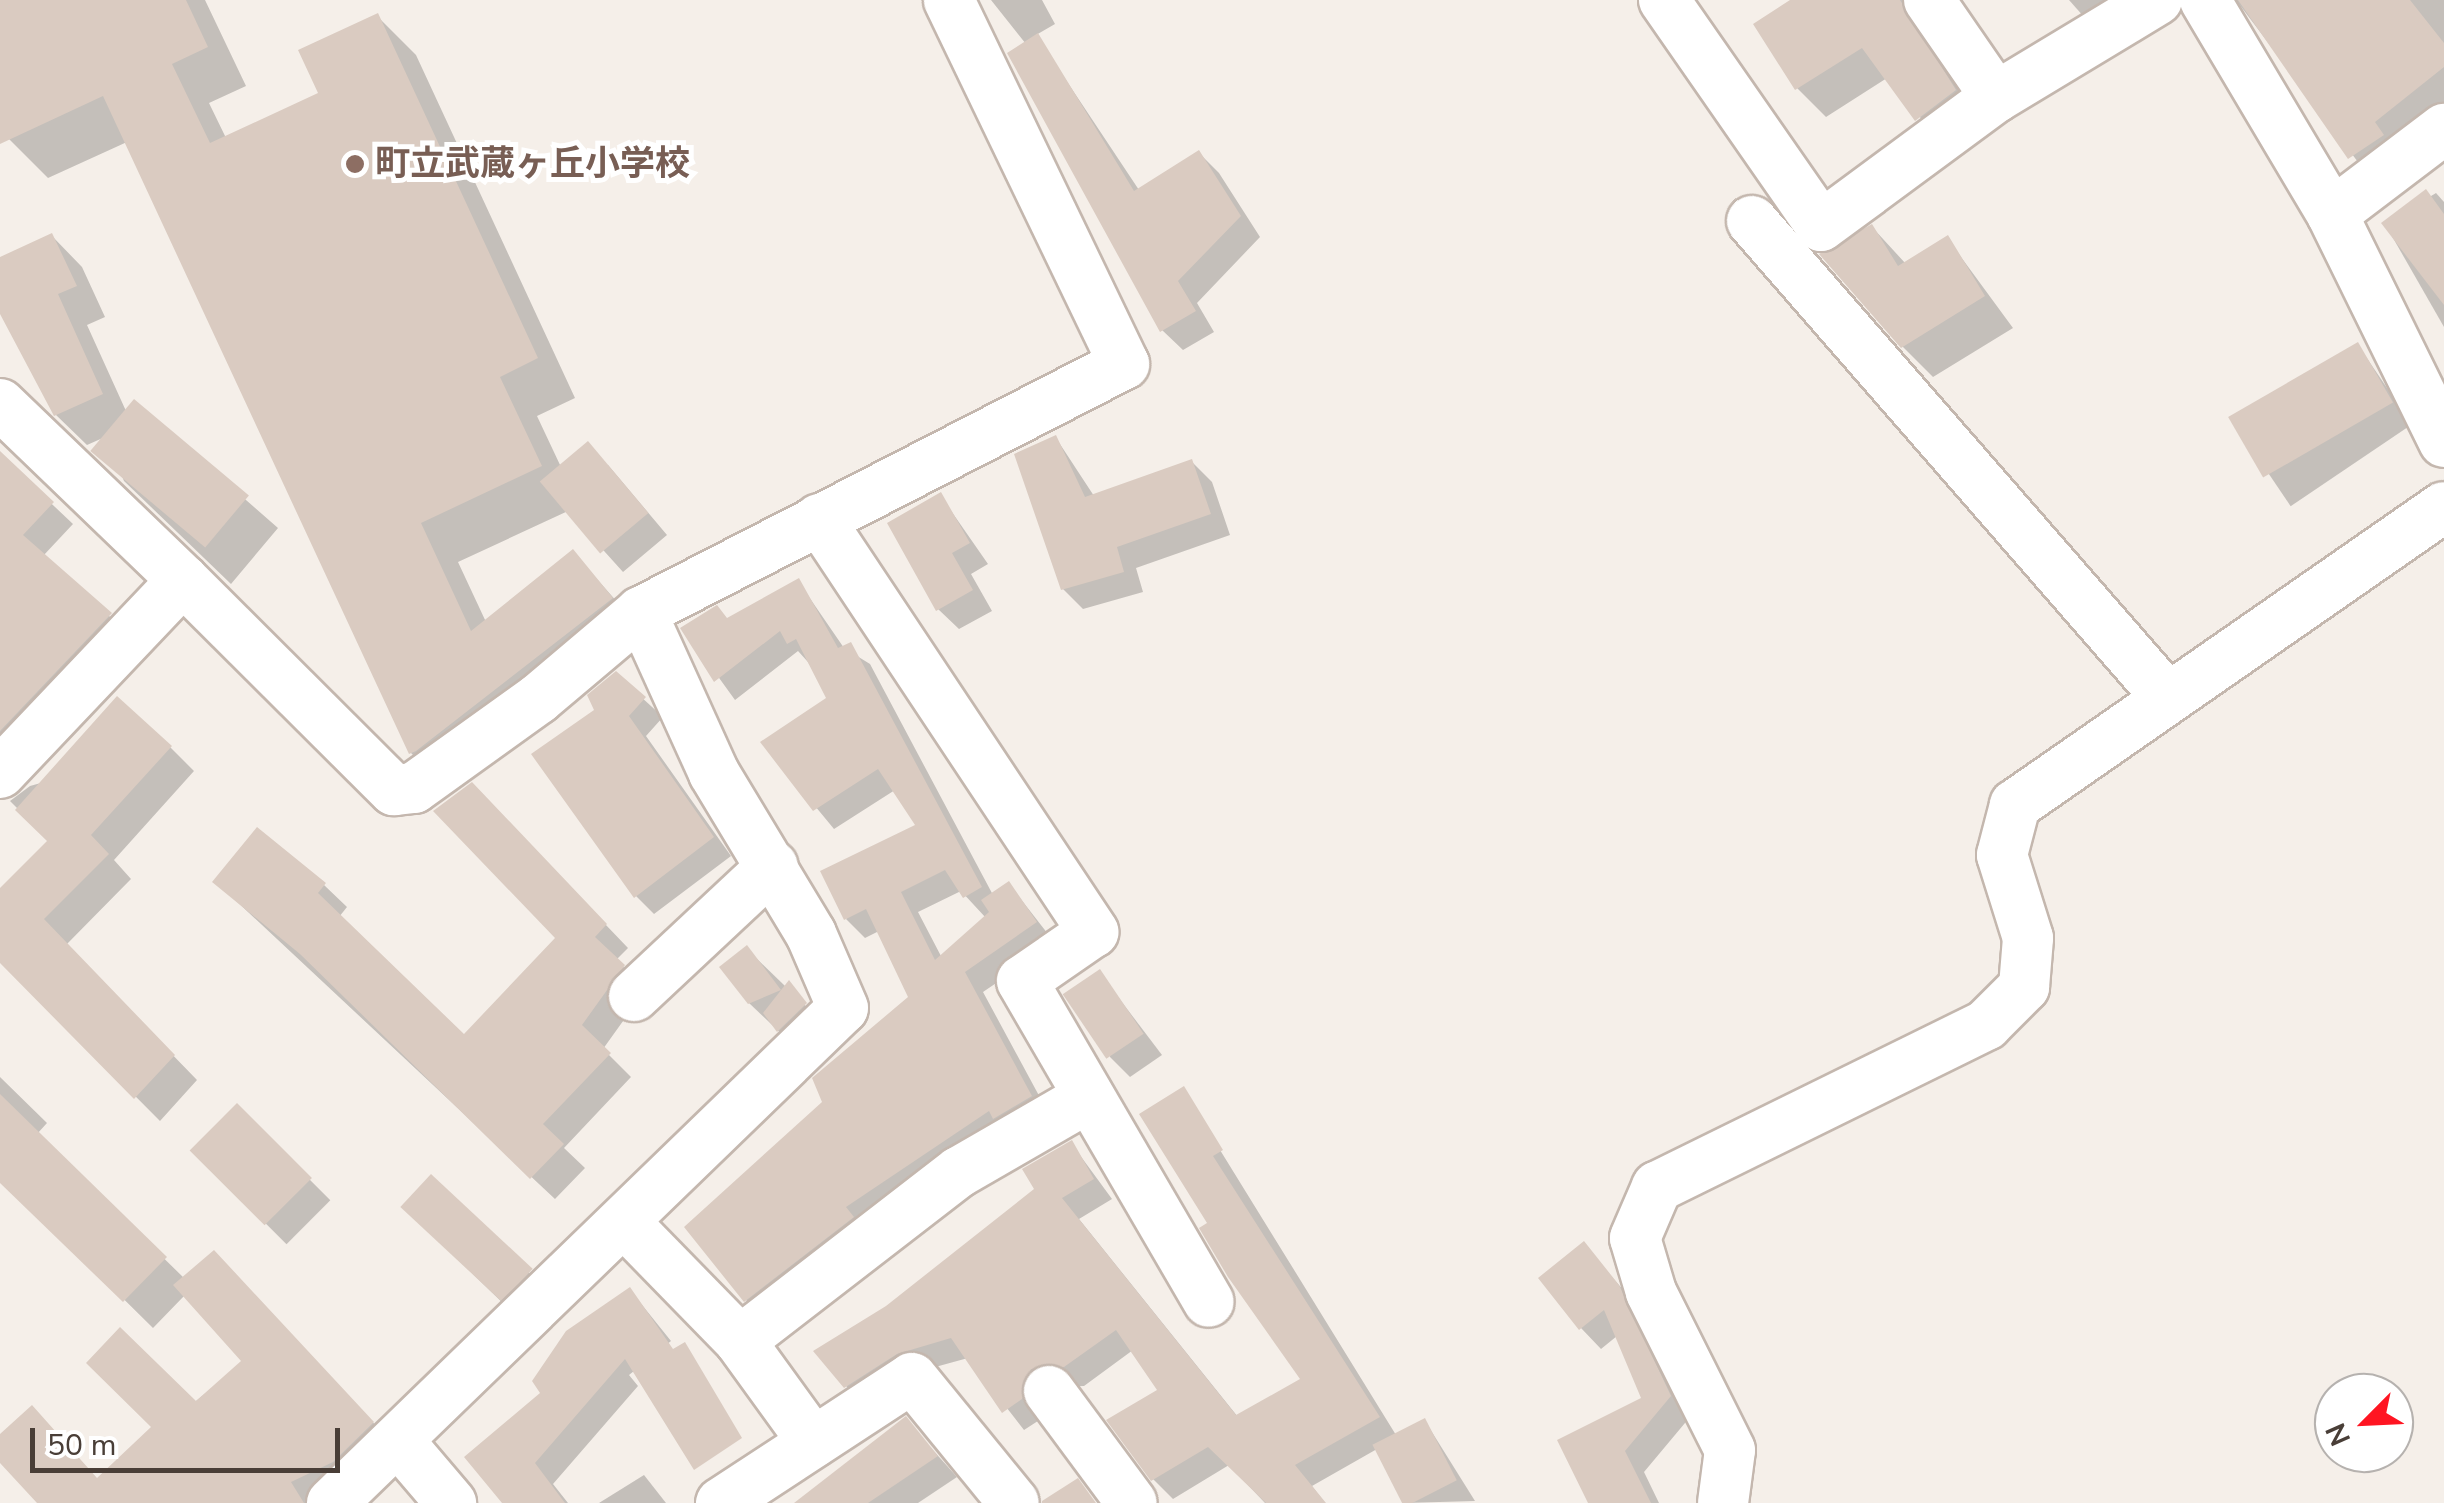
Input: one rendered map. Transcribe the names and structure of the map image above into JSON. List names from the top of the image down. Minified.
{"places":["町立武蔵ヶ丘小学校"],"scale_bar":"50 m","north":"bottom left"}
